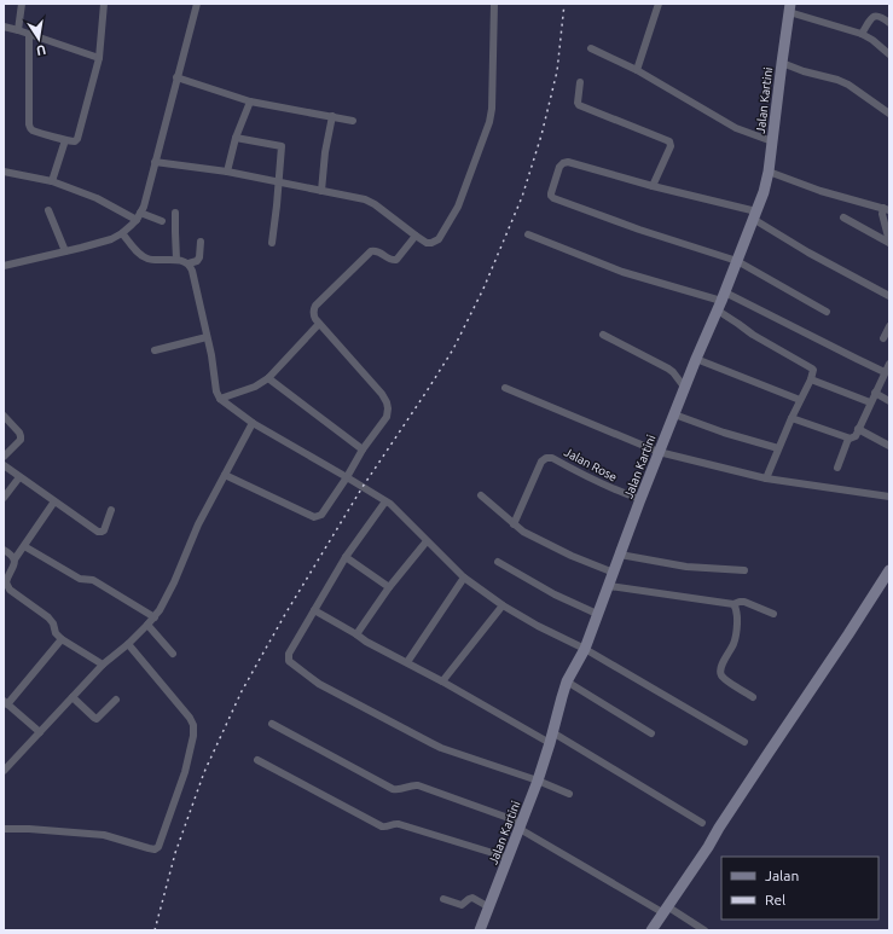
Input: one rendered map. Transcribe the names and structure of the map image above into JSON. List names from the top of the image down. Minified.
{"streets":{"street":["Jalan Kartini","Jalan Rose"]},"crossings":[["Jalan Kartini","Jalan Rose"]],"legend":["Jalan","Rel"],"north":"bottom"}
